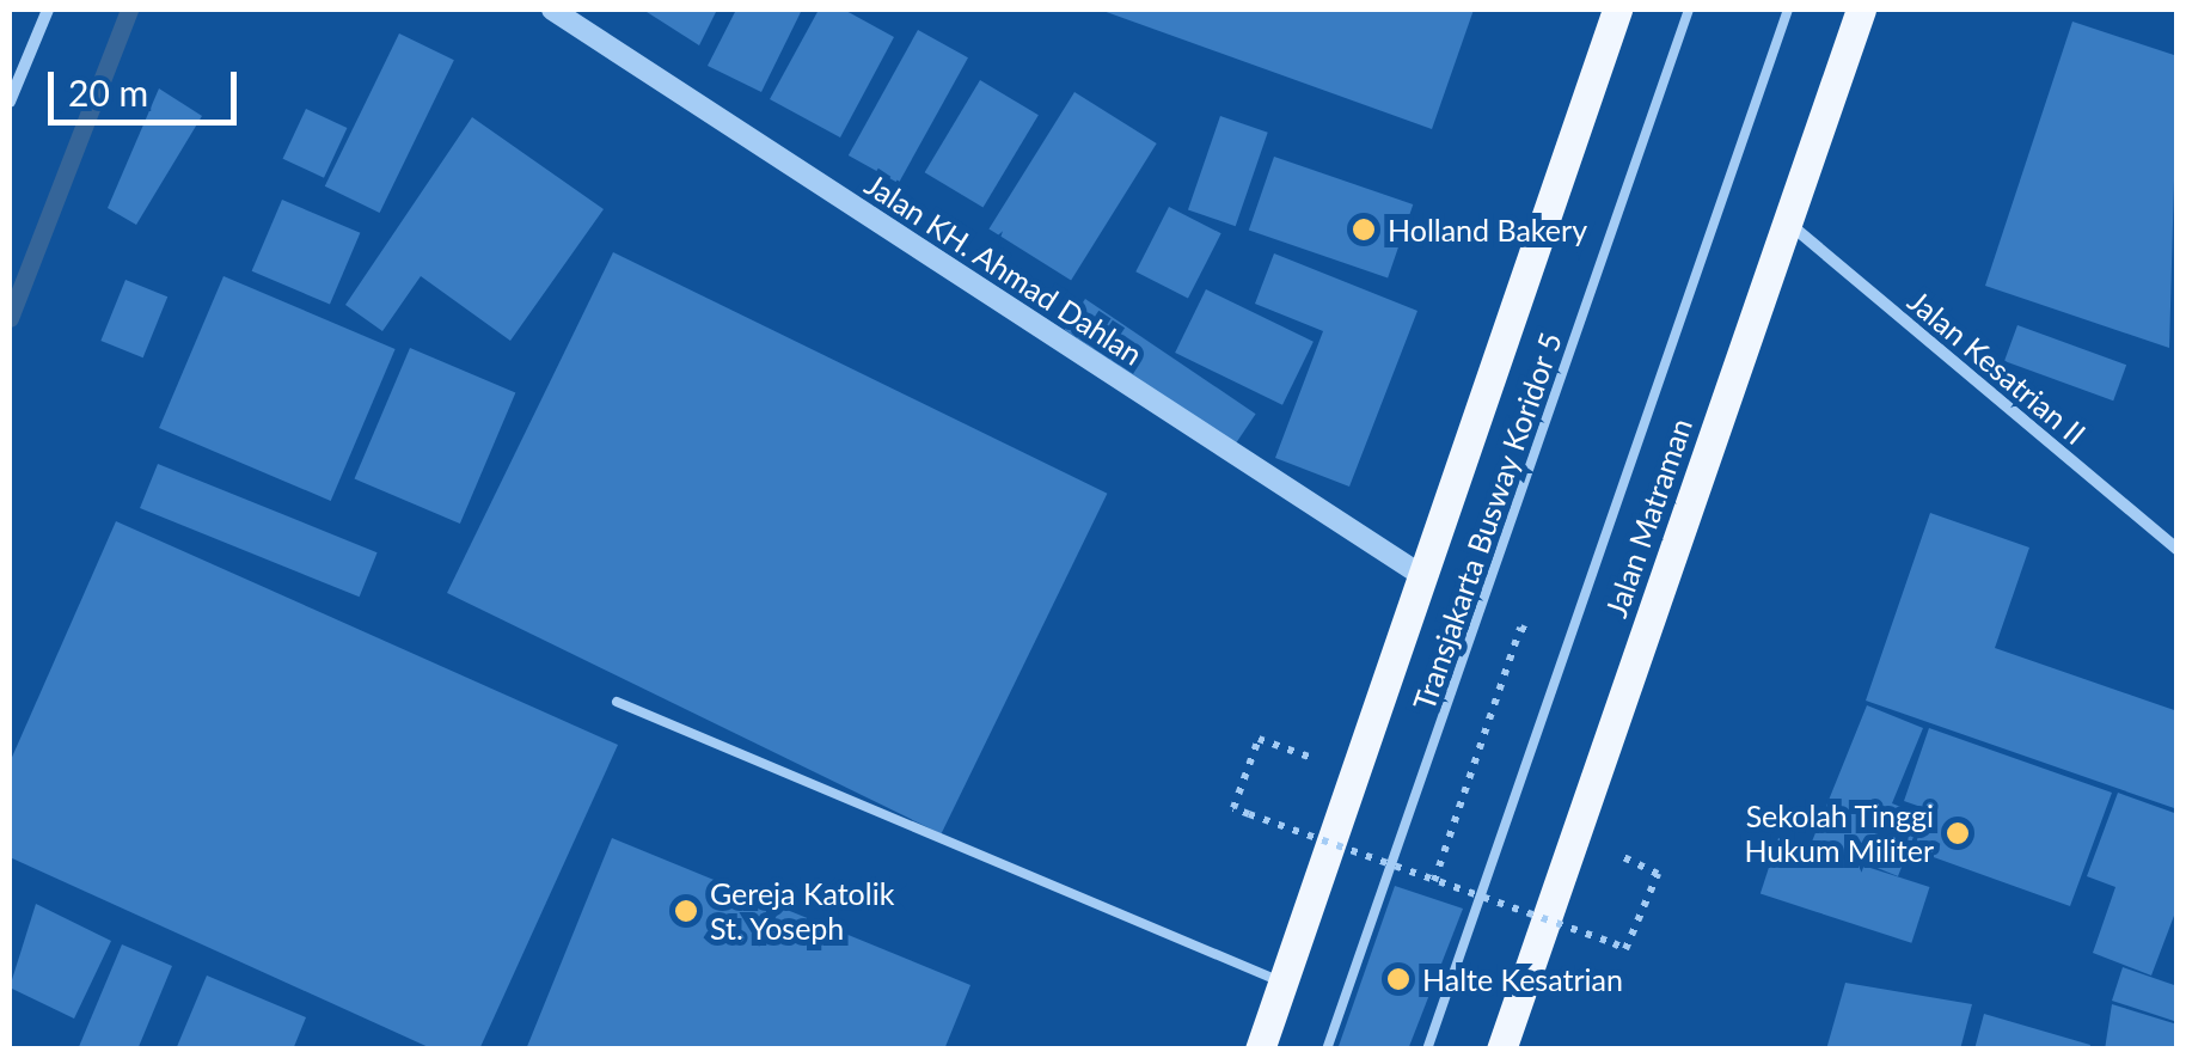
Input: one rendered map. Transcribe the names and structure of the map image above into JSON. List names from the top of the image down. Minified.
{"streets":{"main road":["Jalan Matraman"],"street":["Jalan KH. Ahmad Dahlan","Jalan Kesatrian II"],"lane":["Transjakarta Busway Koridor 5"]},"crossings":[["Jalan Kesatrian II","Jalan Matraman"]],"places":["Holland Bakery","Sekolah Tinggi Hukum Militer","Gereja Katolik St. Yoseph","Halte Kesatrian"],"scale_bar":"20 m"}
